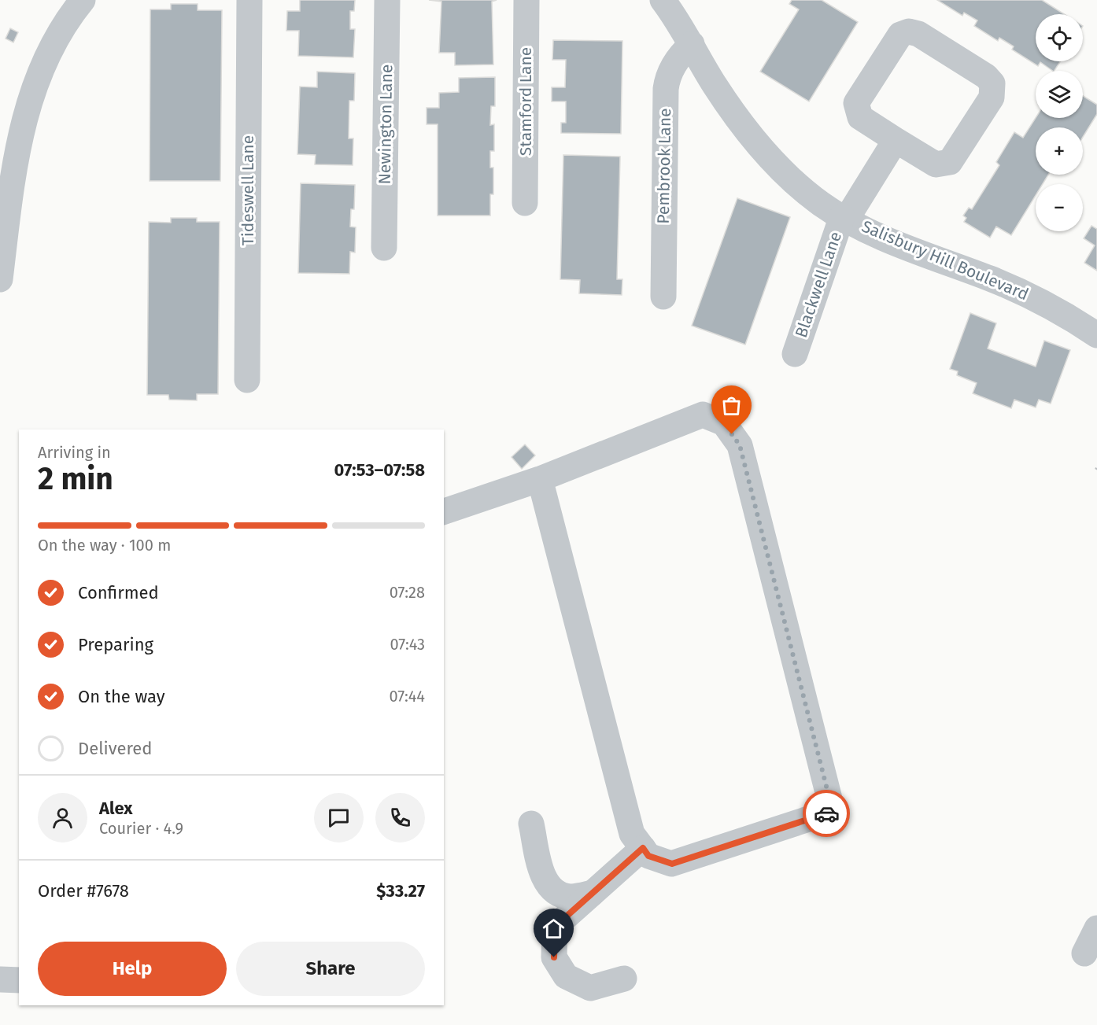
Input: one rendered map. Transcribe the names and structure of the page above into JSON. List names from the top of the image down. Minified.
{"streets":{"street":["Stamford Lane","Newington Lane","Pembrook Lane","Tideswell Lane","Salisbury Hill Boulevard","Blackwell Lane"]},"crossings":[["Pembrook Lane","Salisbury Hill Boulevard"],["Salisbury Hill Boulevard","Blackwell Lane"]],"page":{"map_buttons":["+","−"],"heading":["2 min","Arriving in","07:53–07:58"],"panel":["Alex","Courier · 4.9","Order #7678","$33.27"],"bar":"On the way · 100 m","list":[["Confirmed","07:28"],["Preparing","07:43"],["On the way","07:44"],"Delivered"],"buttons":["Help","Share"]}}
